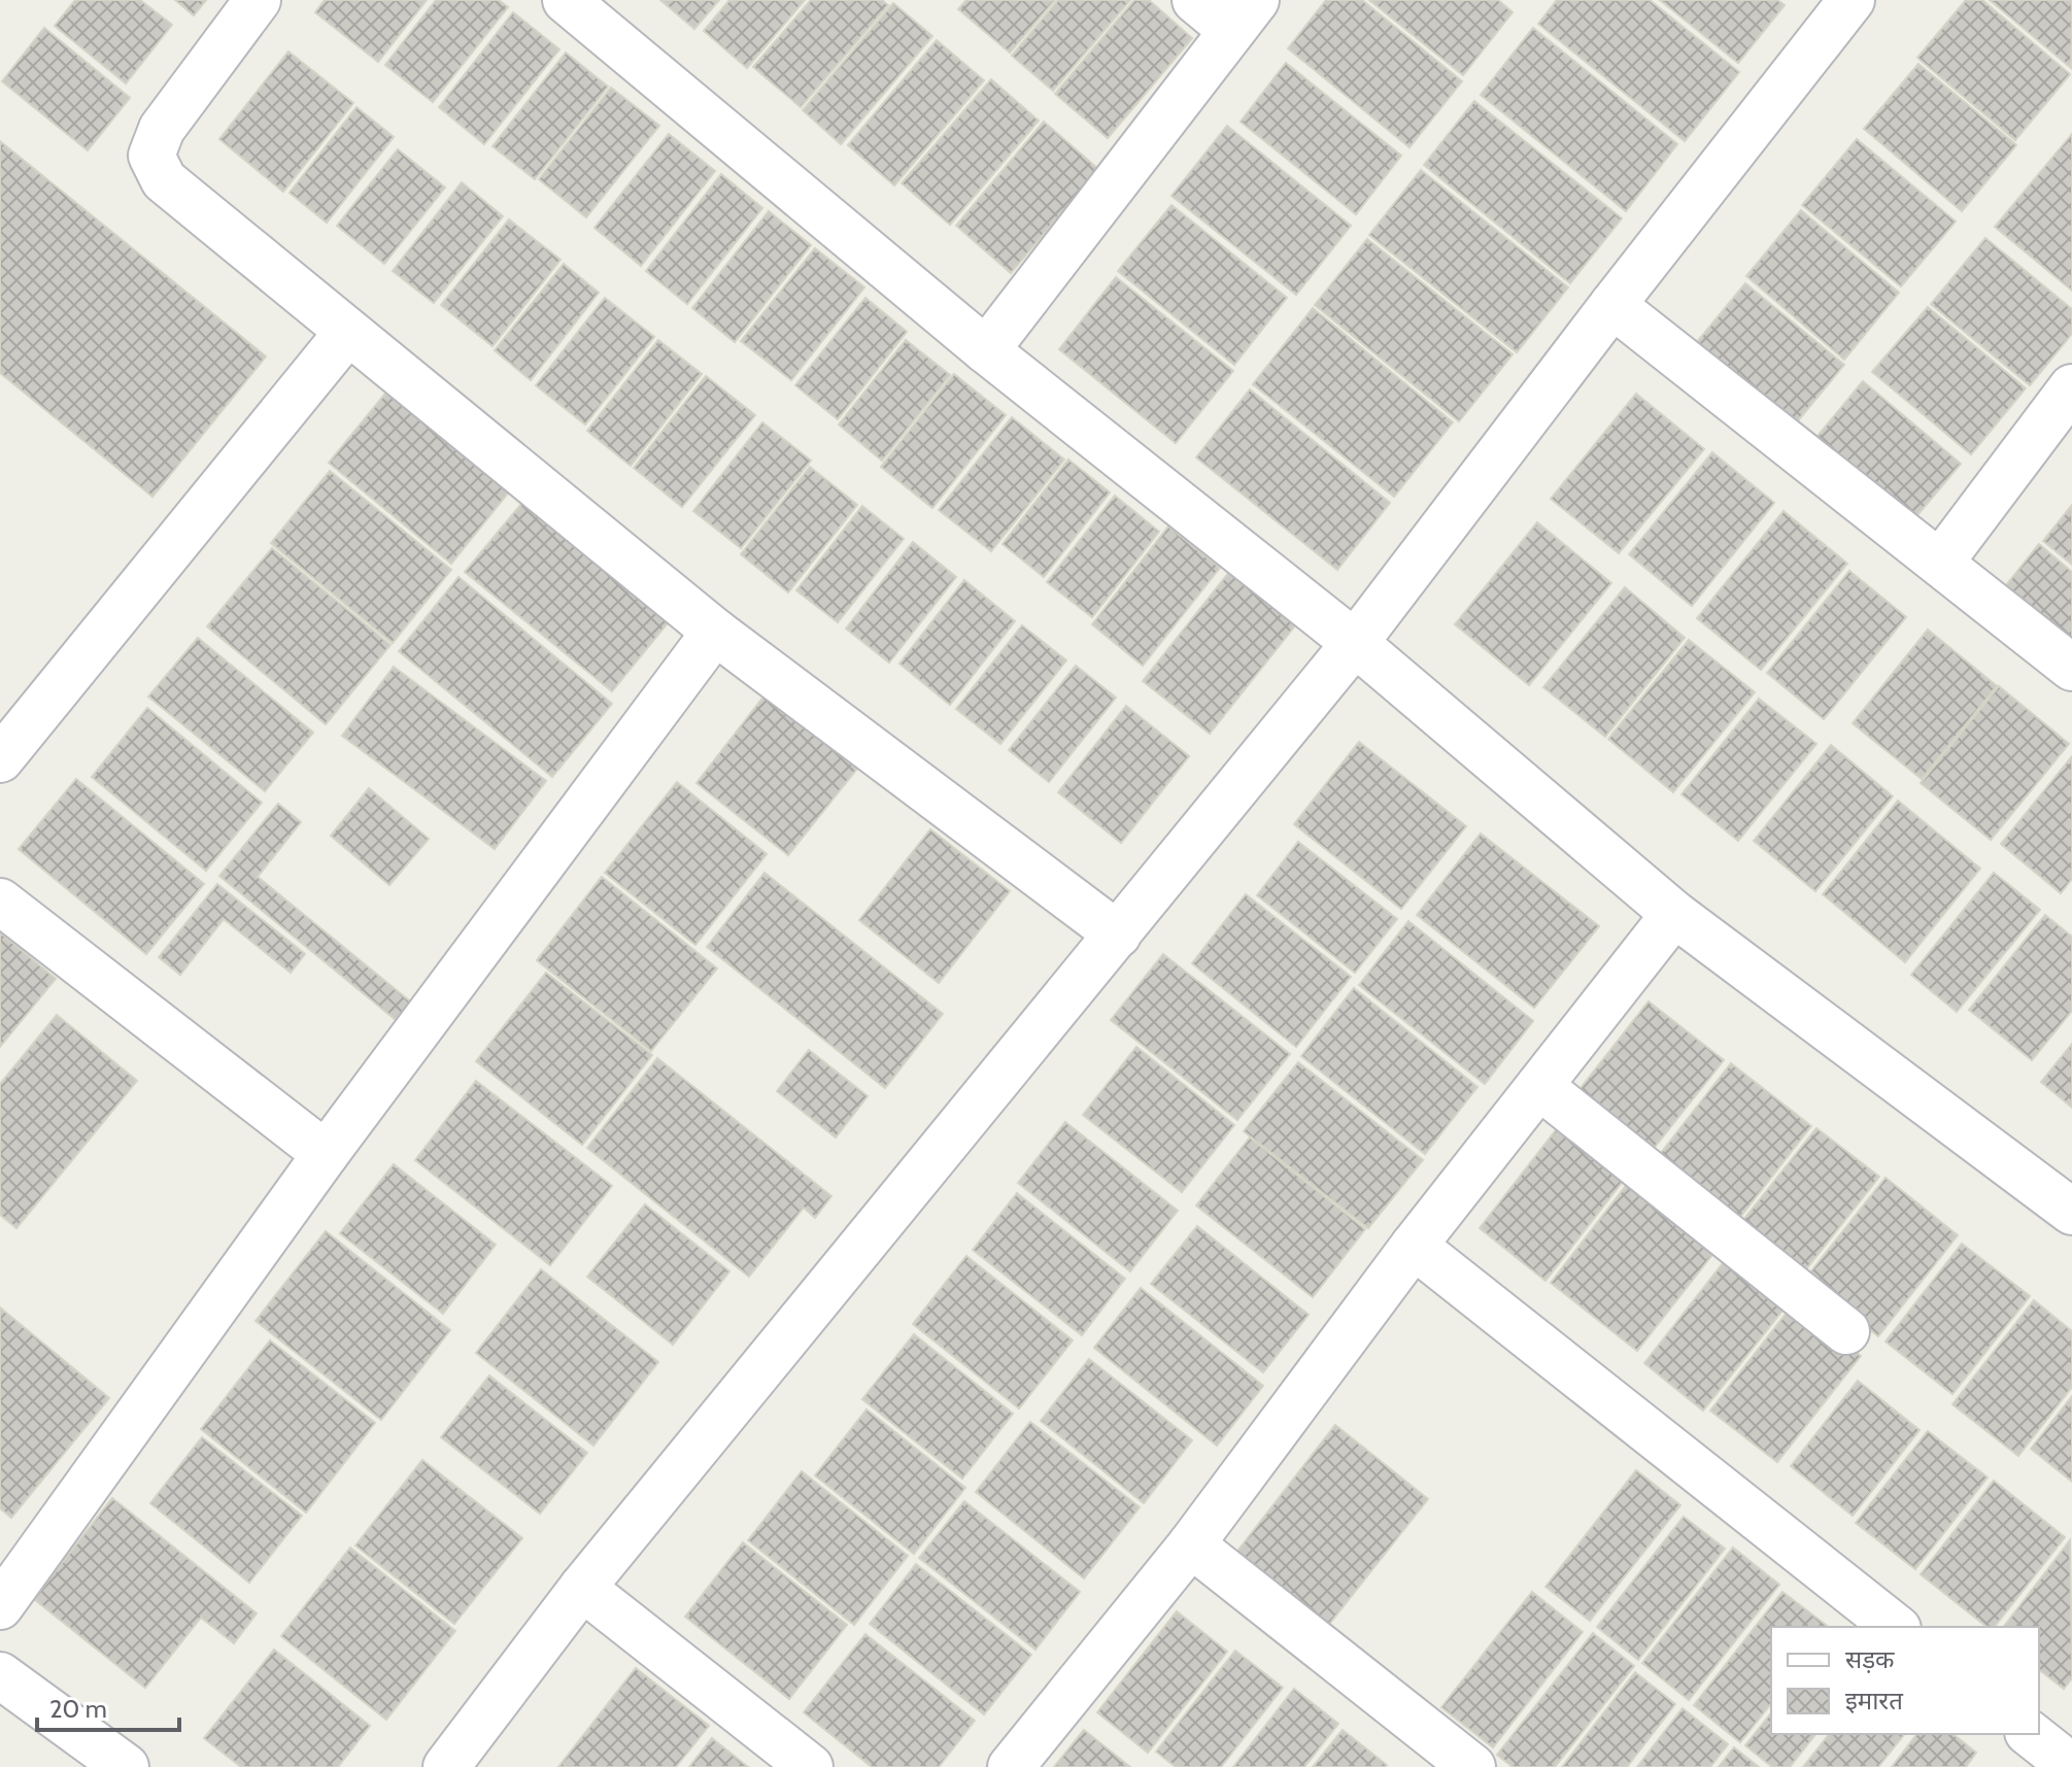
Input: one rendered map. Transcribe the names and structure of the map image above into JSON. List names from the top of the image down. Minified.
{"legend":["सड़क","इमारत"],"scale_bar":"20 m"}
